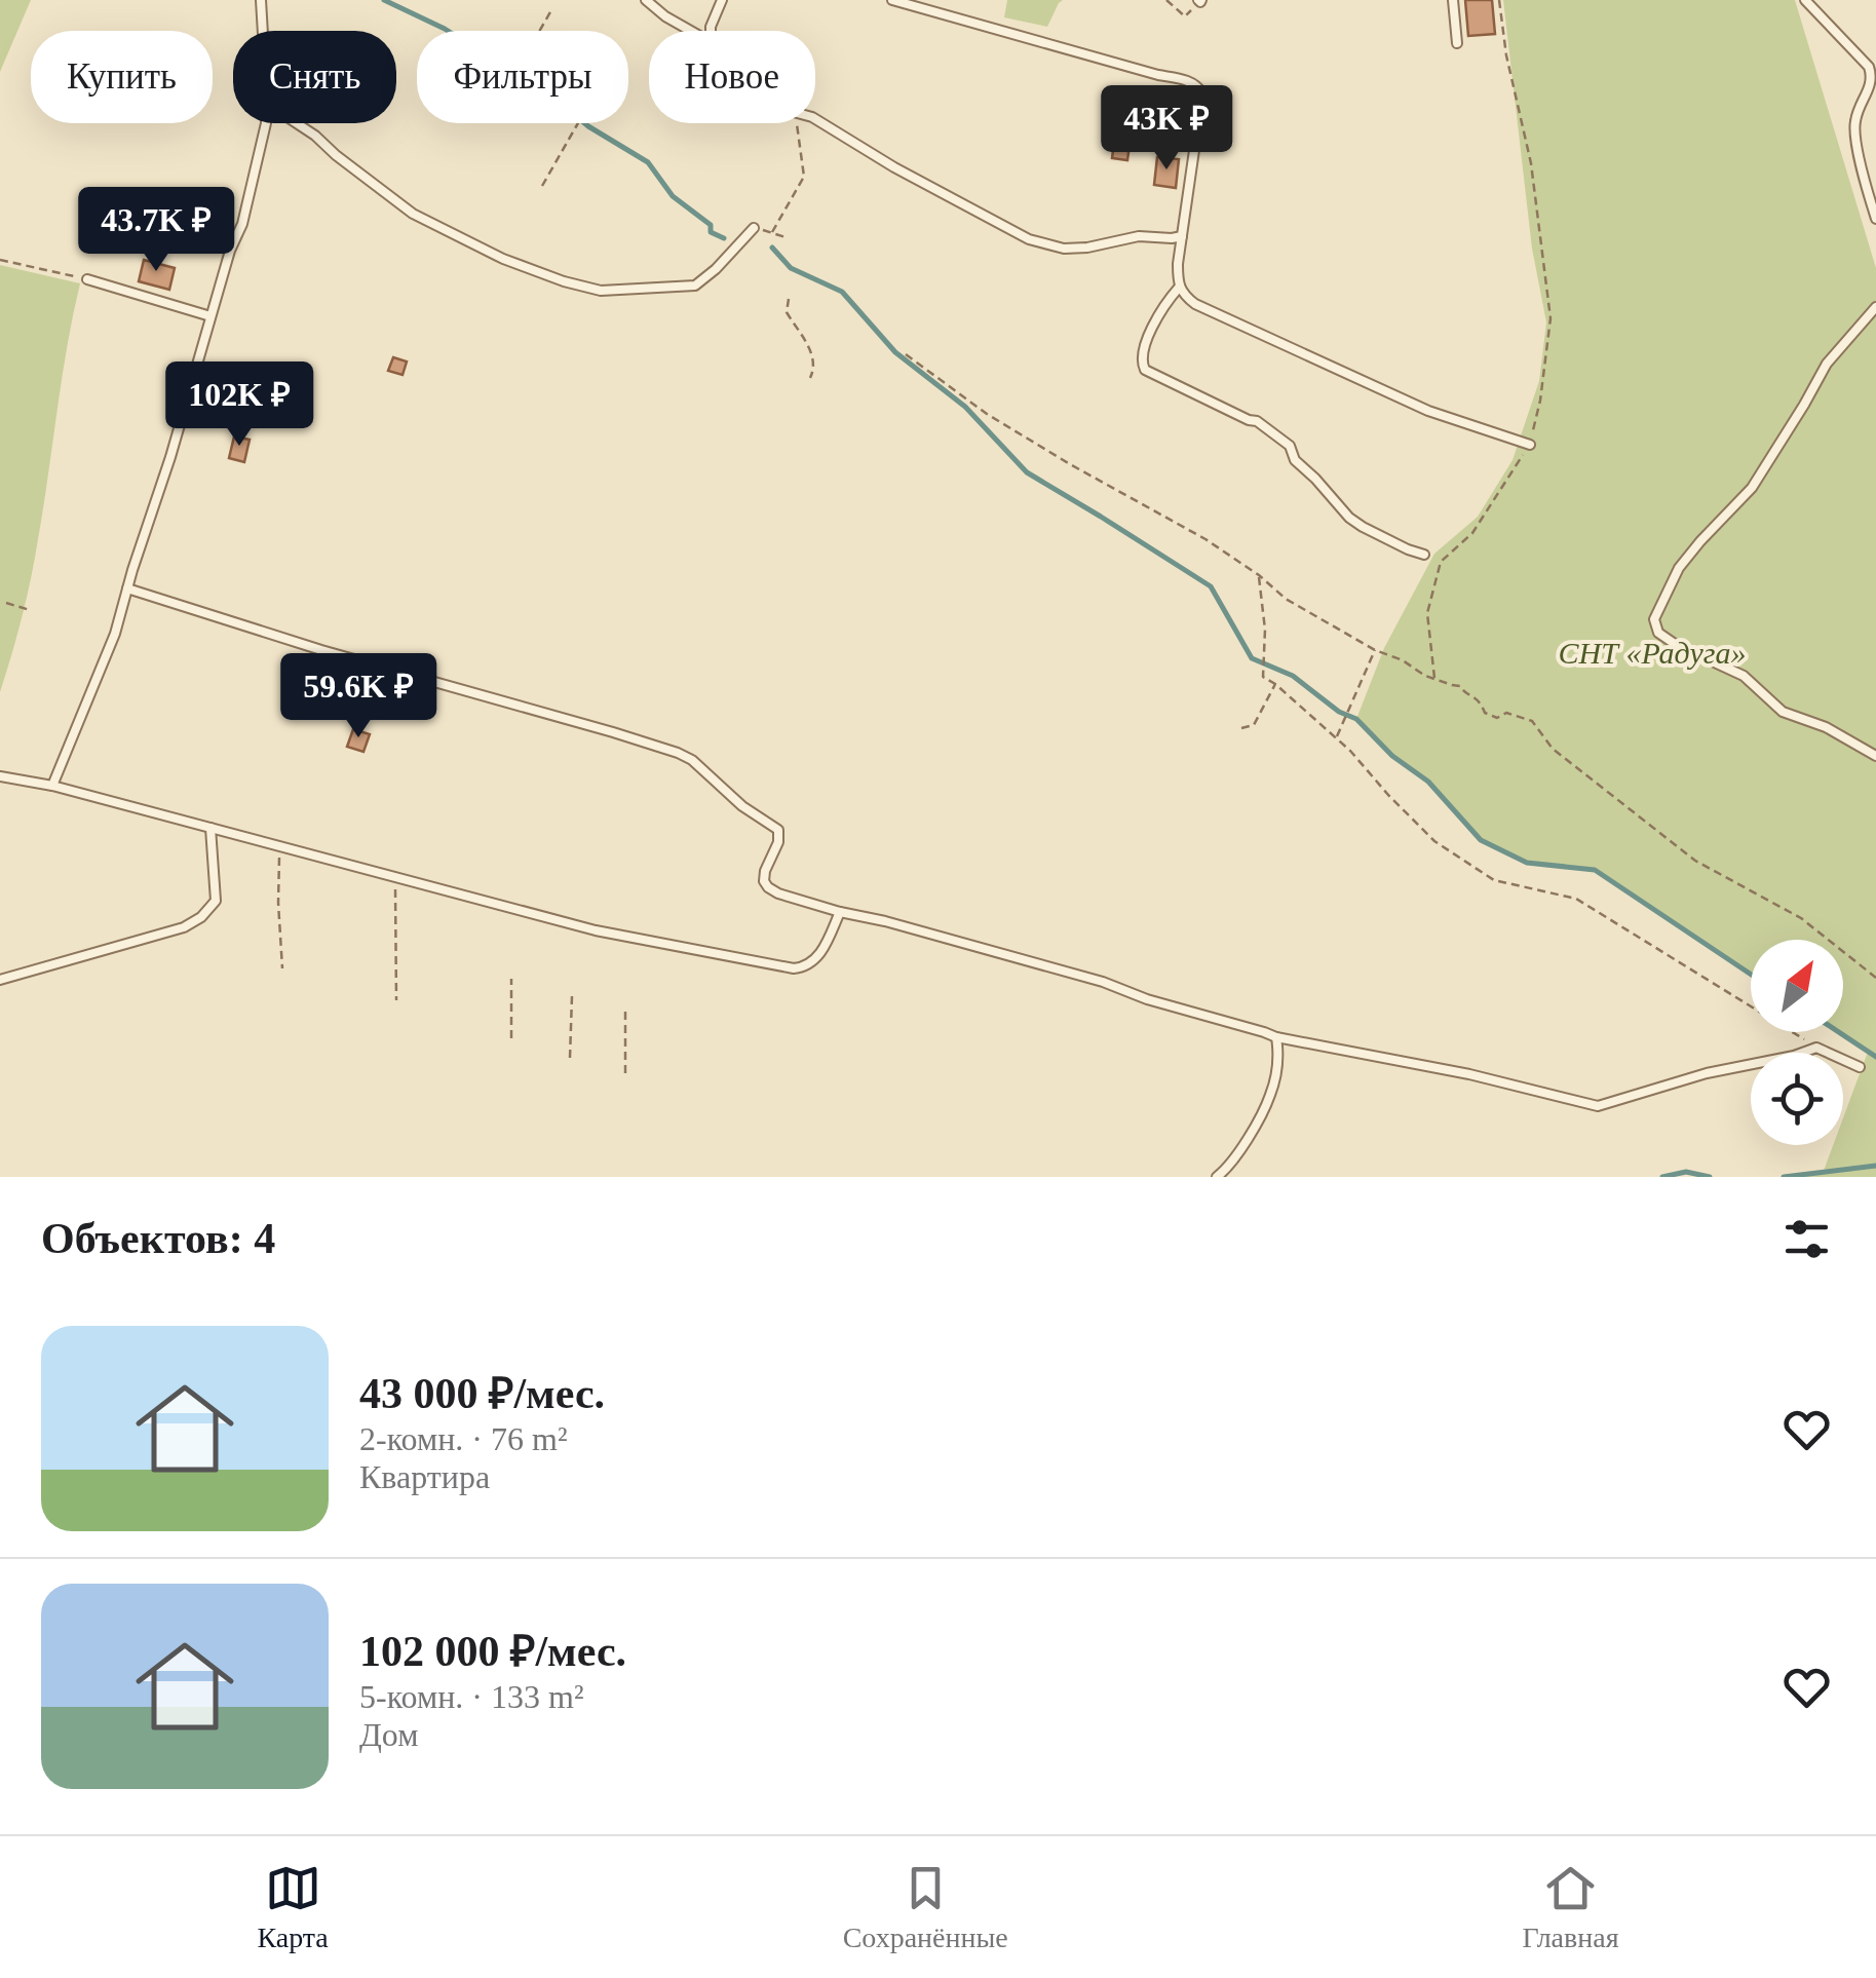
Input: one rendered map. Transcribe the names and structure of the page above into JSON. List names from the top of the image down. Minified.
{"parks":["СНТ «Радуга»"],"north":"top right","page":{"chip":["Купить","Снять","Фильтры","Новое"],"price":["43K ₽","43.7K ₽","102K ₽","59.6K ₽"],"heading":"Объектов: 4","list":[{"name":"43 000 ₽/мес.","note":"2-комн. · 76 m² · Квартира"},{"name":"102 000 ₽/мес.","note":"5-комн. · 133 m² · Дом"}],"tabs":["Карта","Сохранённые","Главная"]}}
